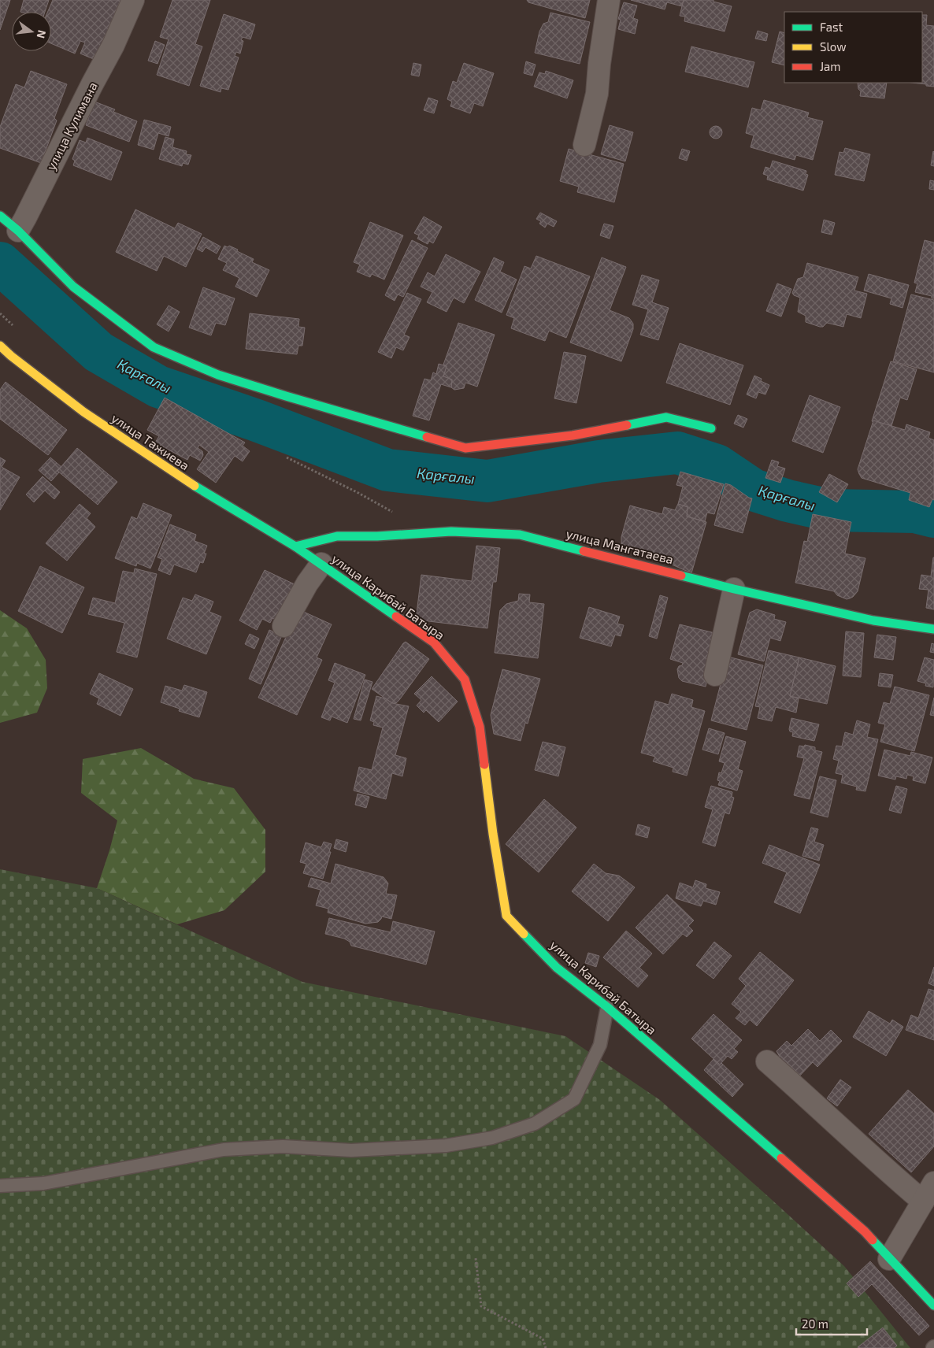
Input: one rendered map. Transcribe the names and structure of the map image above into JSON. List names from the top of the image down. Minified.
{"streets":{"street":["улица Кулимана","улица Тажиева","улица Мангатаева","улица Карибай Батыра"]},"crossings":[["улица Тажиева","улица Мангатаева"],["улица Тажиева","улица Карибай Батыра"],["улица Мангатаева","улица Карибай Батыра"]],"water":["Қарғалы"],"legend":["Fast","Slow","Jam"],"scale_bar":"20 m","north":"right"}
